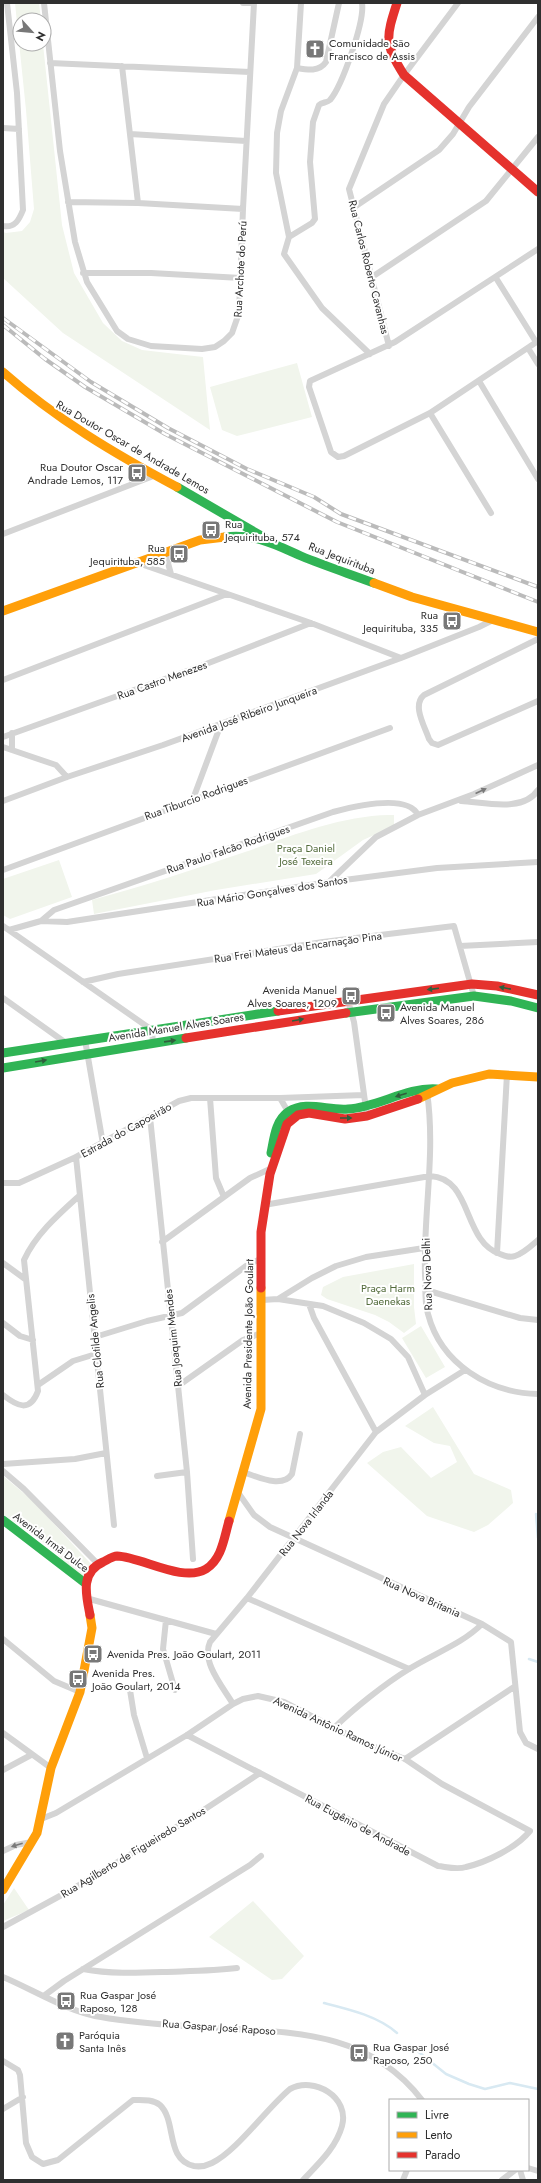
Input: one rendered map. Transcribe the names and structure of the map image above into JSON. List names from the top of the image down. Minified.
{"streets":{"street":["Rua Carlos Roberto Cavanhas","Rua Archote do Perú","Rua Doutor Oscar de Andrade Lemos","Rua Jequirituba","Rua Castro Menezes","Avenida José Ribeiro Junqueira","Rua Tiburcio Rodrigues","Rua Paulo Falcão Rodrigues","Rua Mário Gonçalves dos Santos","Rua Frei Mateus da Encarnação Pina","Avenida Manuel Alves Soares","Estrada do Capoeirão","Rua Nova Delhi","Avenida Presidente João Goulart","Rua Joaquim Mendes","Rua Clotilde Angelis","Rua Nova Irlanda","Avenida Irmã Dulce","Rua Nova Britania","Avenida Antônio Ramos Júnior","Rua Eugênio de Andrade","Rua Agilberto de Figueiredo Santos","Rua Gaspar José Raposo"]},"crossings":[["Rua Doutor Oscar de Andrade Lemos","Rua Jequirituba"],["Rua Jequirituba","Avenida José Ribeiro Junqueira"],["Rua Paulo Falcão Rodrigues","Rua Mário Gonçalves dos Santos"],["Rua Frei Mateus da Encarnação Pina","Avenida Manuel Alves Soares"],["Estrada do Capoeirão","Rua Joaquim Mendes"],["Estrada do Capoeirão","Rua Clotilde Angelis"],["Rua Nova Delhi","Rua Nova Irlanda"],["Avenida Presidente João Goulart","Avenida Irmã Dulce"],["Avenida Presidente João Goulart","Rua Nova Britania"],["Rua Nova Irlanda","Rua Nova Britania"],["Rua Nova Irlanda","Avenida Antônio Ramos Júnior"],["Avenida Antônio Ramos Júnior","Rua Eugênio de Andrade"],["Rua Eugênio de Andrade","Rua Agilberto de Figueiredo Santos"]],"parks":["Praça Daniel José Texeira","Praça Harm Daenekas"],"places":{"church":["Comunidade São Francisco de Assis","Paróquia Santa Inês"],"bus stop":["Rua Doutor Oscar Andrade Lemos, 117","Rua Jequirituba, 574","Rua Jequirituba, 585","Rua Jequirituba, 335","Avenida Manuel Alves Soares, 1209","Avenida Manuel Alves Soares, 286","Avenida Pres. João Goulart, 2011","Avenida Pres. João Goulart, 2014","Rua Gaspar José Raposo, 128","Rua Gaspar José Raposo, 250"]},"legend":["Livre","Lento","Parado"],"north":"bottom right"}
